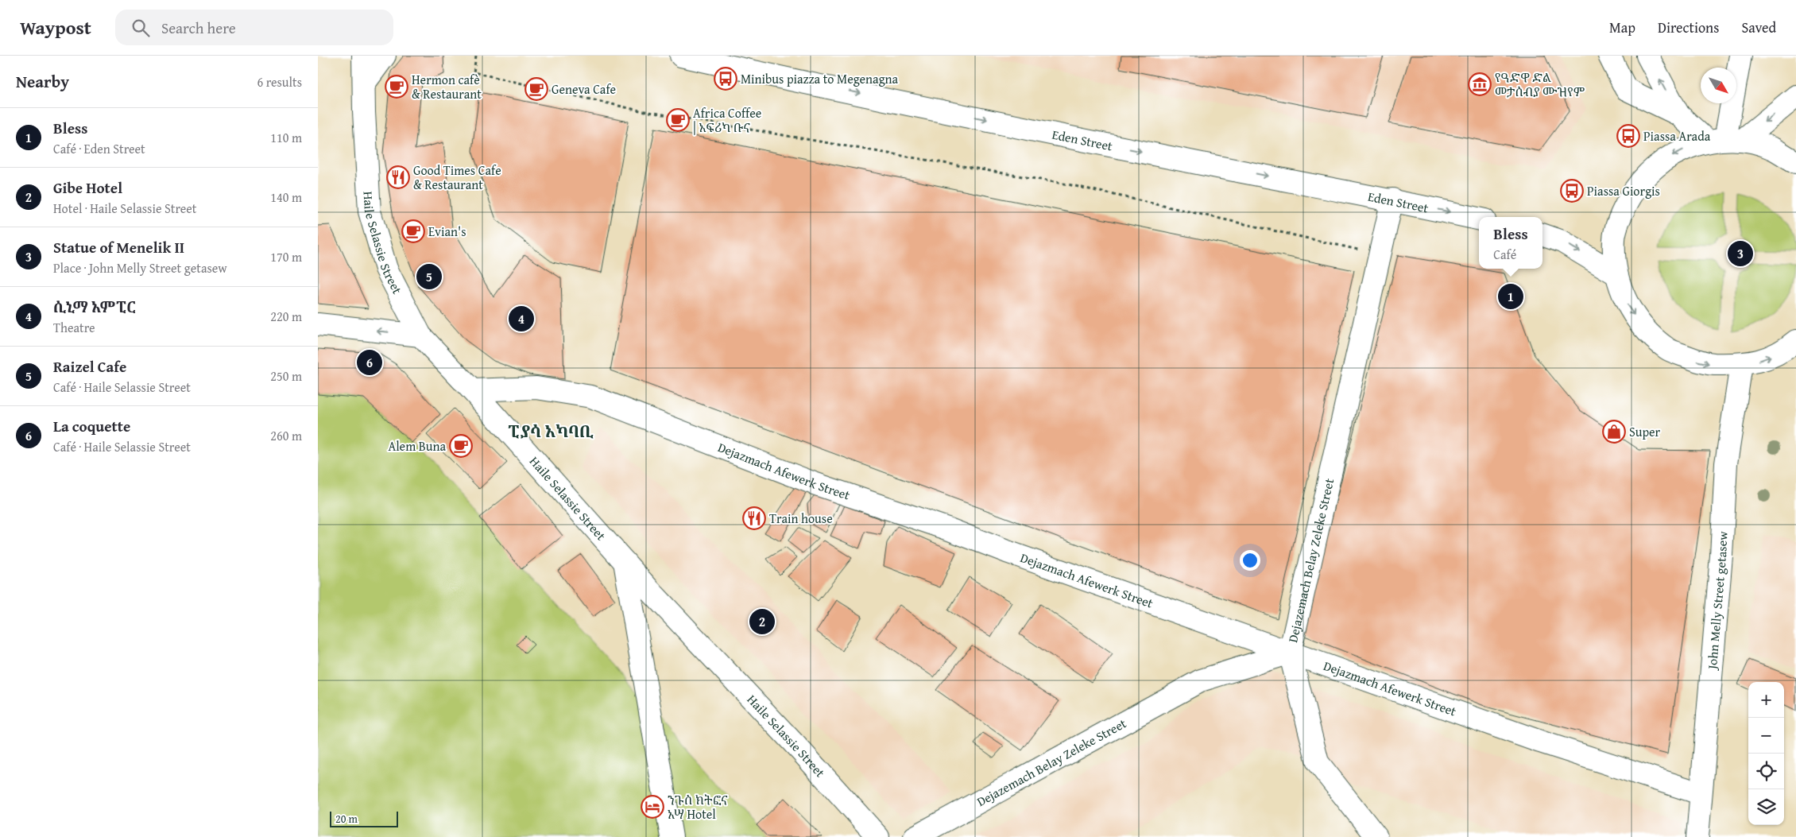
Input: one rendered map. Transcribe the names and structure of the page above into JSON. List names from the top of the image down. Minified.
{"streets":{"main road":["Eden Street","Haile Selassie Street","Dejazmach Afewerk Street","Dejazemach Belay Zeleke Street","John Melly Street getasew"]},"crossings":[["Eden Street","Dejazemach Belay Zeleke Street"],["Haile Selassie Street","Dejazmach Afewerk Street"],["Dejazmach Afewerk Street","Dejazemach Belay Zeleke Street"],["Dejazmach Afewerk Street","John Melly Street getasew"]],"one_way":["Eden Street"],"districts":["ፒያሳ አካባቢ"],"places":{"bus stop":["Minibus piazza to Megenagna","Piassa Arada","Piassa Giorgis"],"museum":["የዓድዋ ድል መታሰብያ ሙዝየም"],"cafe":["Hermon cafè & Restaurant","Geneva Cafe","Africa Coffee | አፍሪካ ቡና","Evian's","Alem Buna"],"restaurant":["Good Times Cafe & Restaurant","Train house"],"shop":["Super"],"hotel":["ንጉስ ክትፎና አሣ Hotel"]},"scale_bar":"20 m","north":"bottom right","page":{"header":"Waypost","search":"Search here","nav":["Map","Directions","Saved"],"heading":["Nearby","6 results"],"list":[{"mark":"1","name":"Bless","note":"Café · Eden Street","value":"110 m"},{"mark":"2","name":"Gibe Hotel","note":"Hotel · Haile Selassie Street","value":"140 m"},{"mark":"3","name":"Statue of Menelik II","note":"Place · John Melly Street getasew","value":"170 m"},{"mark":"4","name":"ሲኒማ አምፒር","note":"Theatre","value":"220 m"},{"mark":"5","name":"Raizel Cafe","note":"Café · Haile Selassie Street","value":"250 m"},{"mark":"6","name":"La coquette","note":"Café · Haile Selassie Street","value":"260 m"}],"popup":["Bless","Café"],"pins":["3","5","1","4","6","2"],"map_buttons":["+","−"],"scale":"20 m"}}
